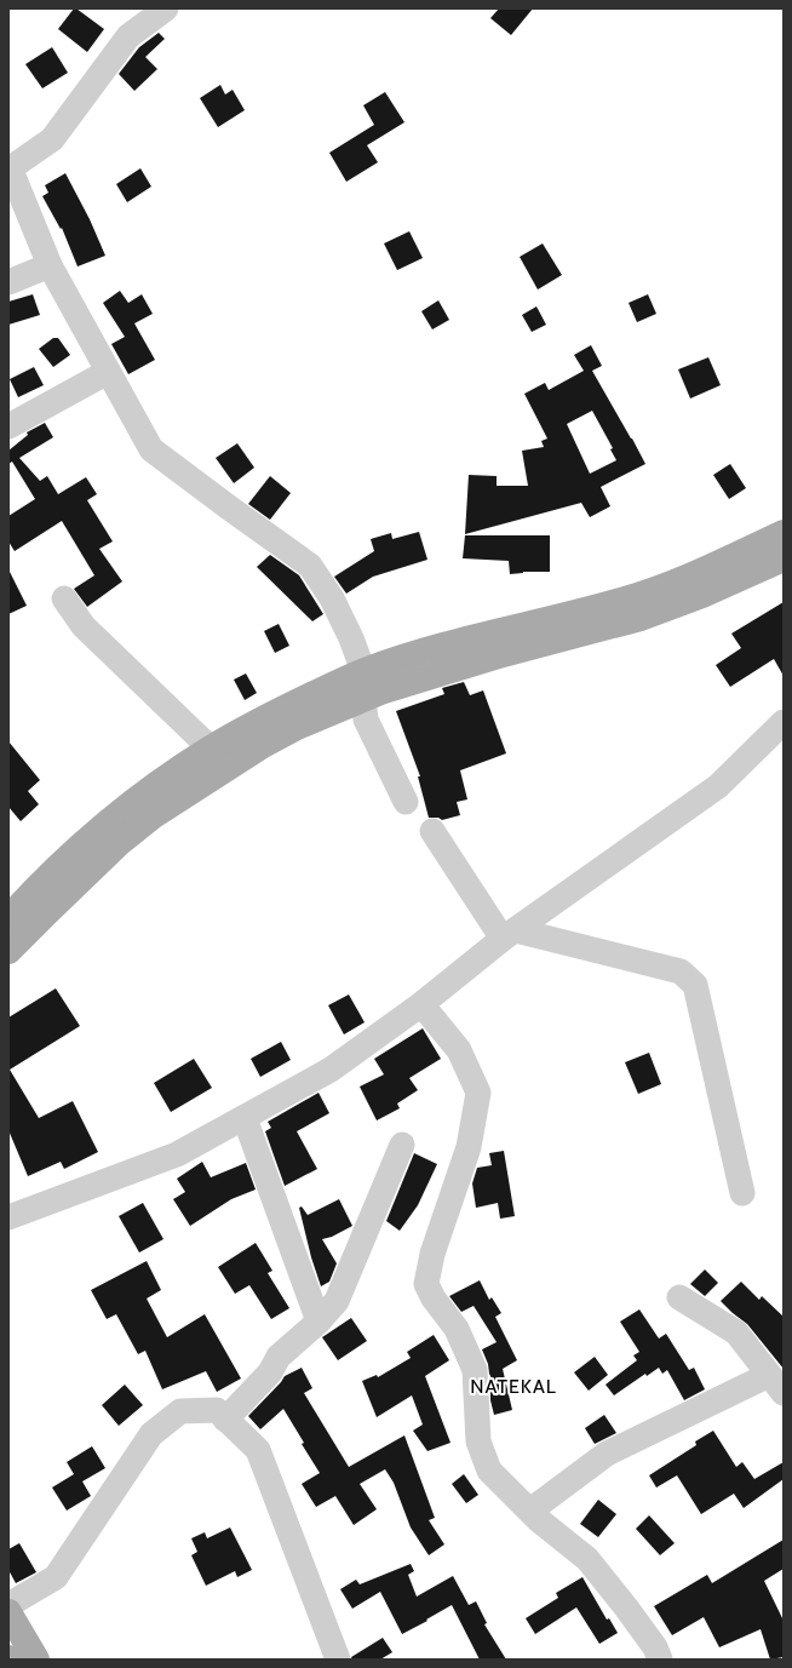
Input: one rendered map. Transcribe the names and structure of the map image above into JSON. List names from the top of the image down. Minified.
{"districts":["NATEKAL"]}
